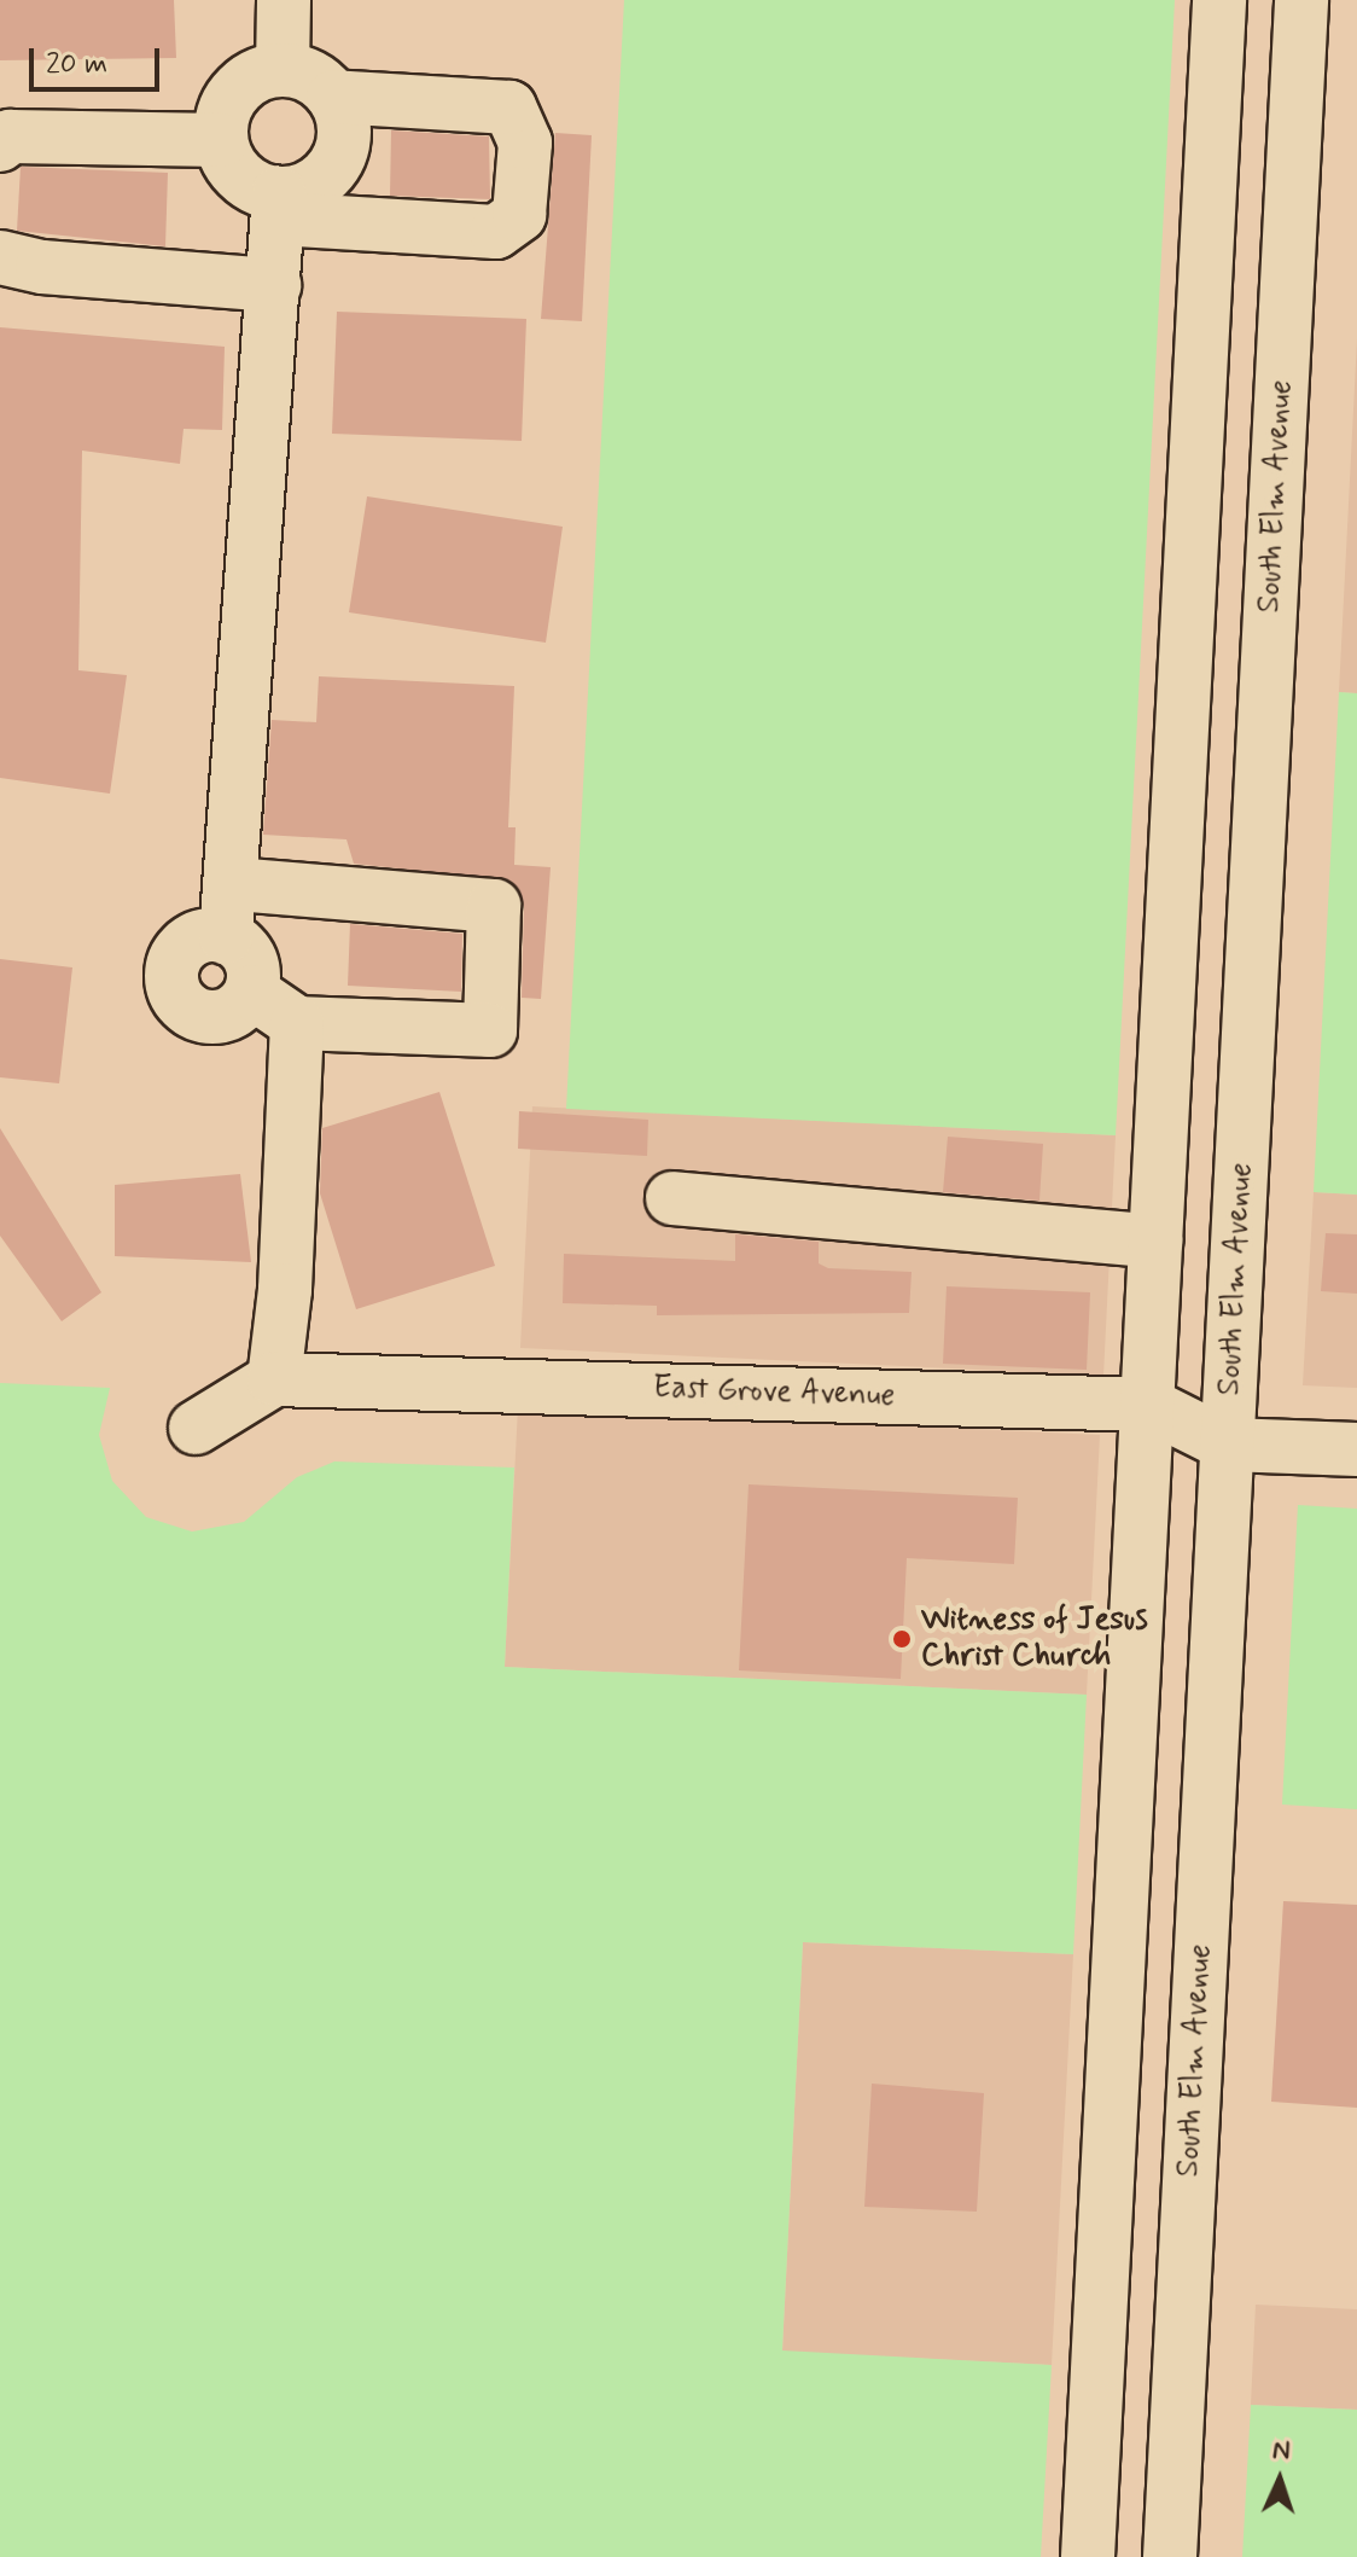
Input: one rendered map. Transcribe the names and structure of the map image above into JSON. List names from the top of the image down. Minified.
{"streets":{"main road":["South Elm Avenue","East Grove Avenue"]},"crossings":[["South Elm Avenue","East Grove Avenue"]],"places":["Witness of Jesus Christ Church"],"scale_bar":"20 m","north":"top"}
